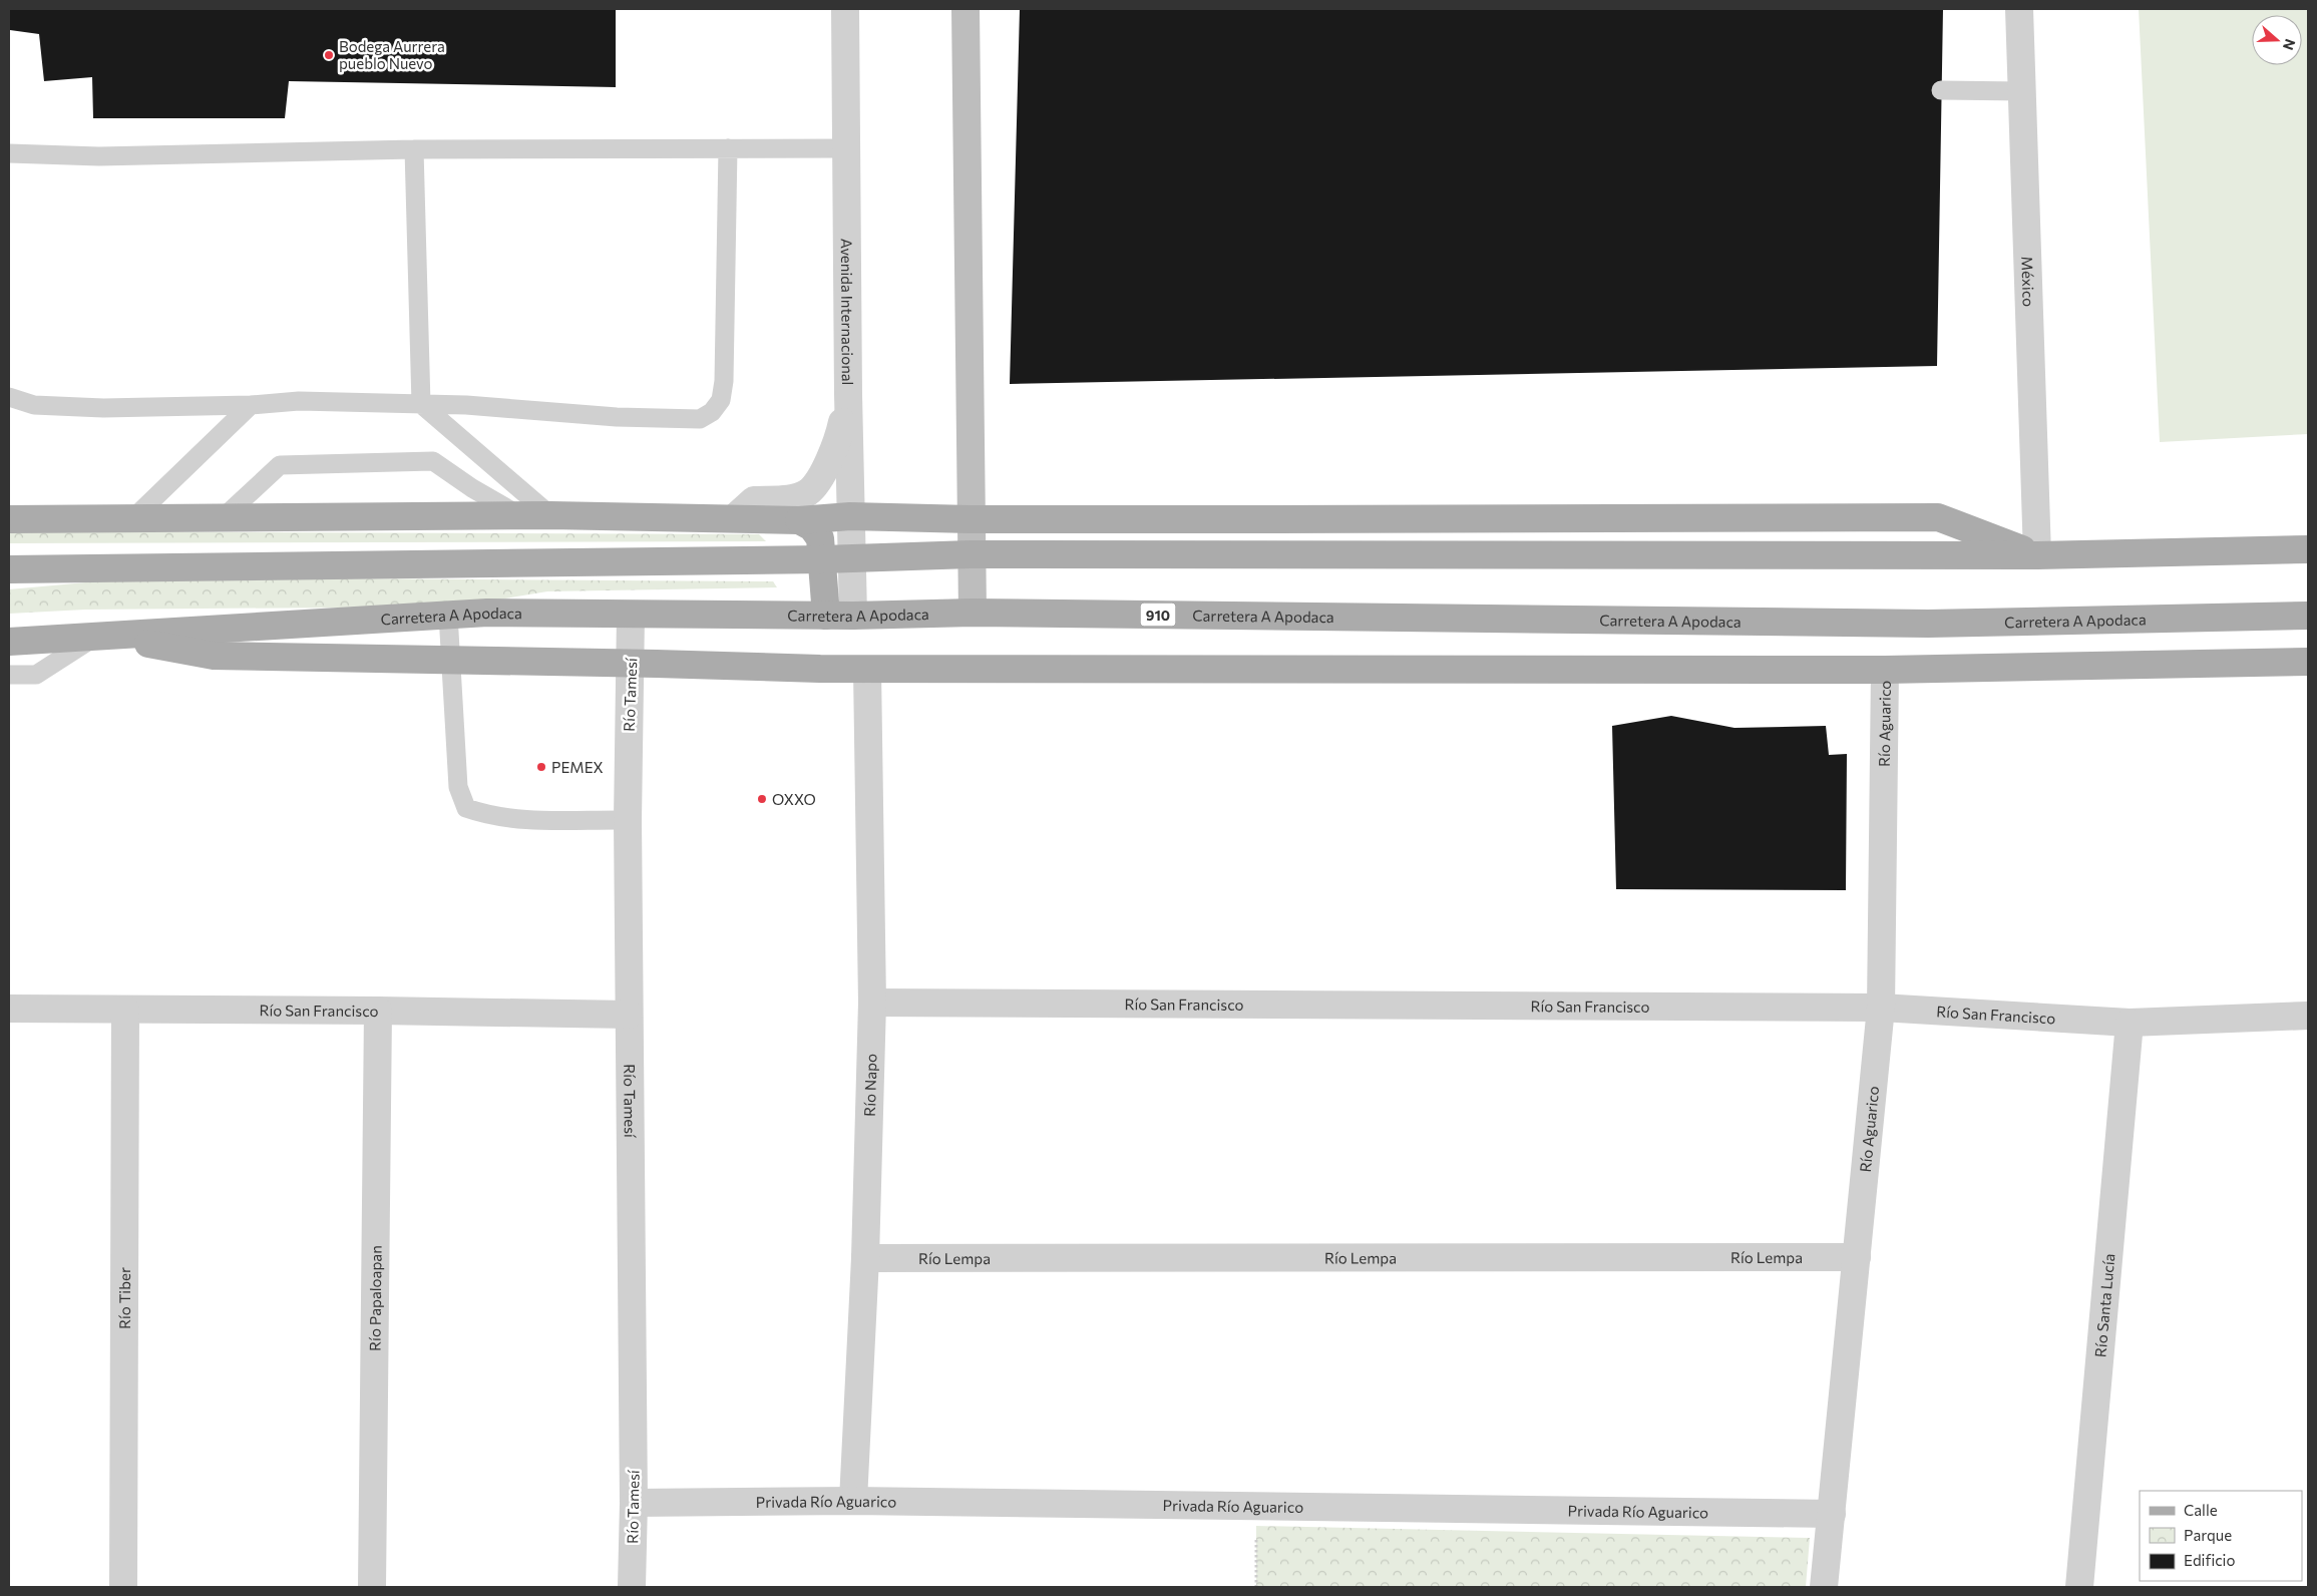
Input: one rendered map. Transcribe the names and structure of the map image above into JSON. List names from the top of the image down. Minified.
{"streets":{"main road":["Carretera A Apodaca","910"],"street":["México","Avenida Internacional","Río Tamesí","Río Aguarico","Río San Francisco","Río Napo","Río Lempa","Río Tiber","Río Papaloapan","Río Santa Lucía","Privada Río Aguarico"]},"crossings":[["Avenida Internacional","Carretera A Apodaca"],["Carretera A Apodaca","Río Tamesí"],["Río Tamesí","Río San Francisco"],["Río Tamesí","Privada Río Aguarico"],["Río Aguarico","Río San Francisco"],["Río Aguarico","Río Lempa"],["Río Aguarico","Privada Río Aguarico"],["Río San Francisco","Río Napo"],["Río San Francisco","Río Tiber"],["Río San Francisco","Río Papaloapan"],["Río San Francisco","Río Santa Lucía"],["Río Napo","Río Lempa"],["Río Napo","Privada Río Aguarico"]],"places":["Bodega Aurrera pueblo Nuevo","PEMEX","OXXO"],"legend":["Calle","Parque","Edificio"],"north":"right"}
